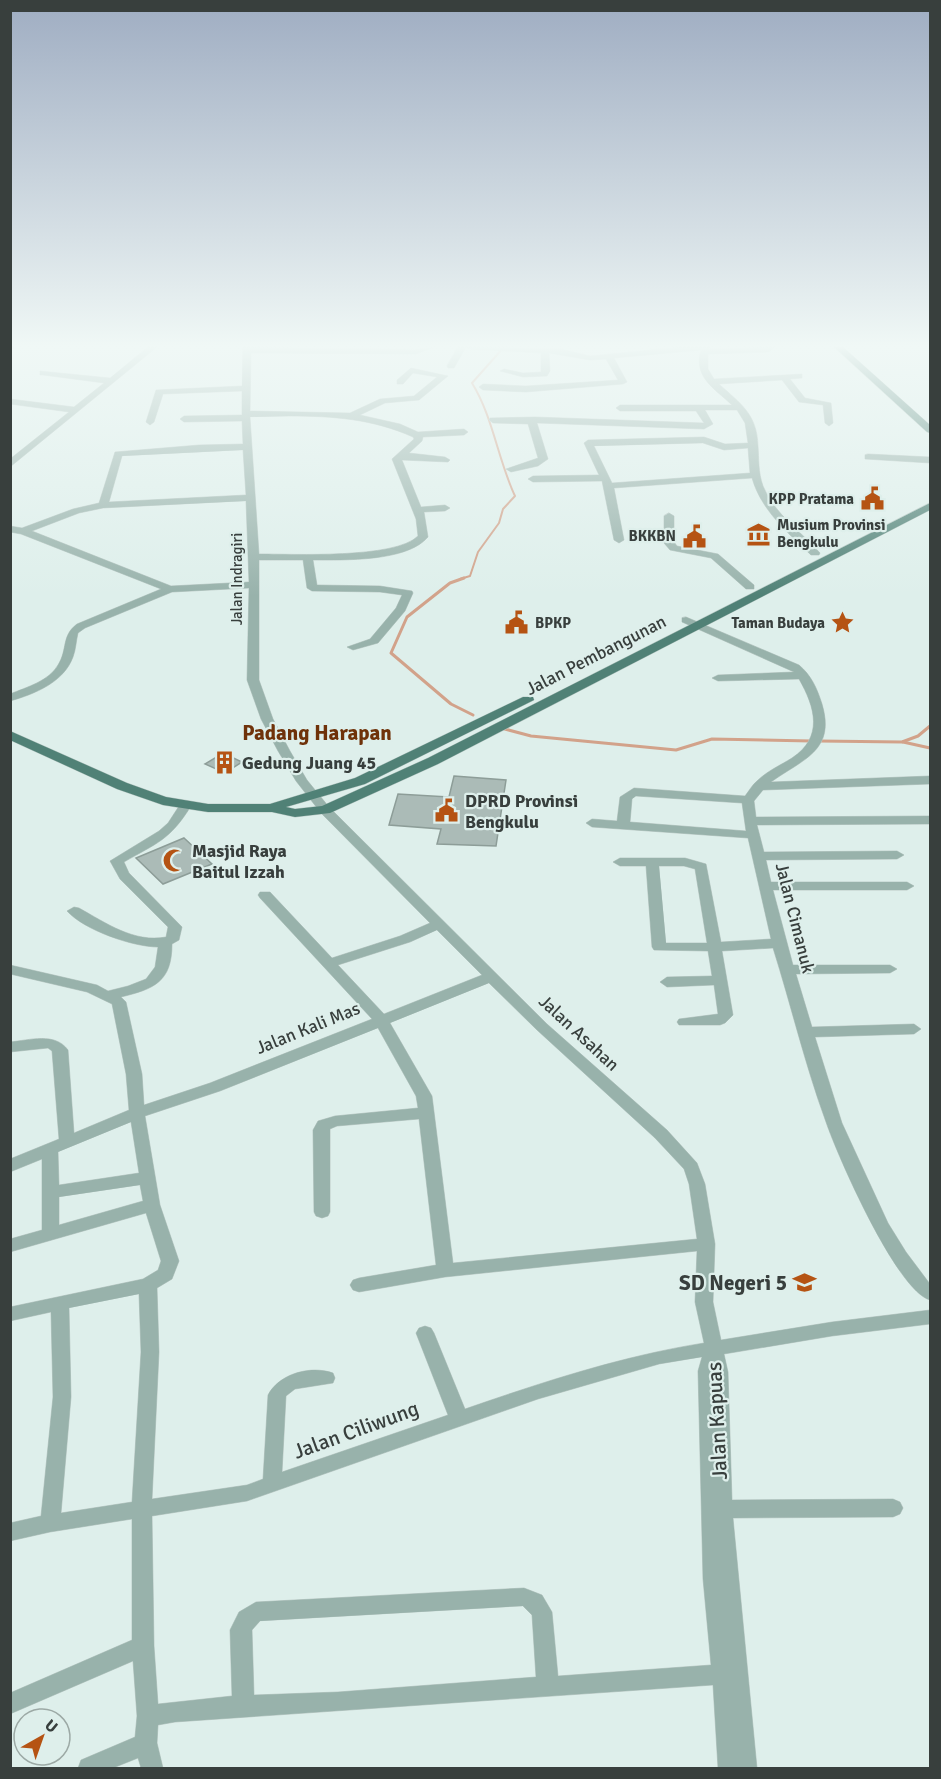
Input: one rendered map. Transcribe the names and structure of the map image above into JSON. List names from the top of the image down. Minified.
{"streets":{"main road":["Jalan Pembangunan"],"street":["Jalan Indragiri","Jalan Cimanuk","Jalan Kali Mas","Jalan Asahan","Jalan Kapuas","Jalan Ciliwung"]},"crossings":[["Jalan Indragiri","Jalan Pembangunan"],["Jalan Indragiri","Jalan Asahan"],["Jalan Pembangunan","Jalan Asahan"],["Jalan Kali Mas","Jalan Asahan"],["Jalan Asahan","Jalan Kapuas"],["Jalan Asahan","Jalan Ciliwung"],["Jalan Kapuas","Jalan Ciliwung"]],"districts":["Padang Harapan"],"places":{"public building":["KPP Pratama","BKKBN","BPKP","DPRD Provinsi Bengkulu"],"museum":["Musium Provinsi Bengkulu"],"place":["Taman Budaya"],"building":["Gedung Juang 45"],"mosque":["Masjid Raya Baitul Izzah"],"school or university":["SD Negeri 5"]},"north":"top right"}
